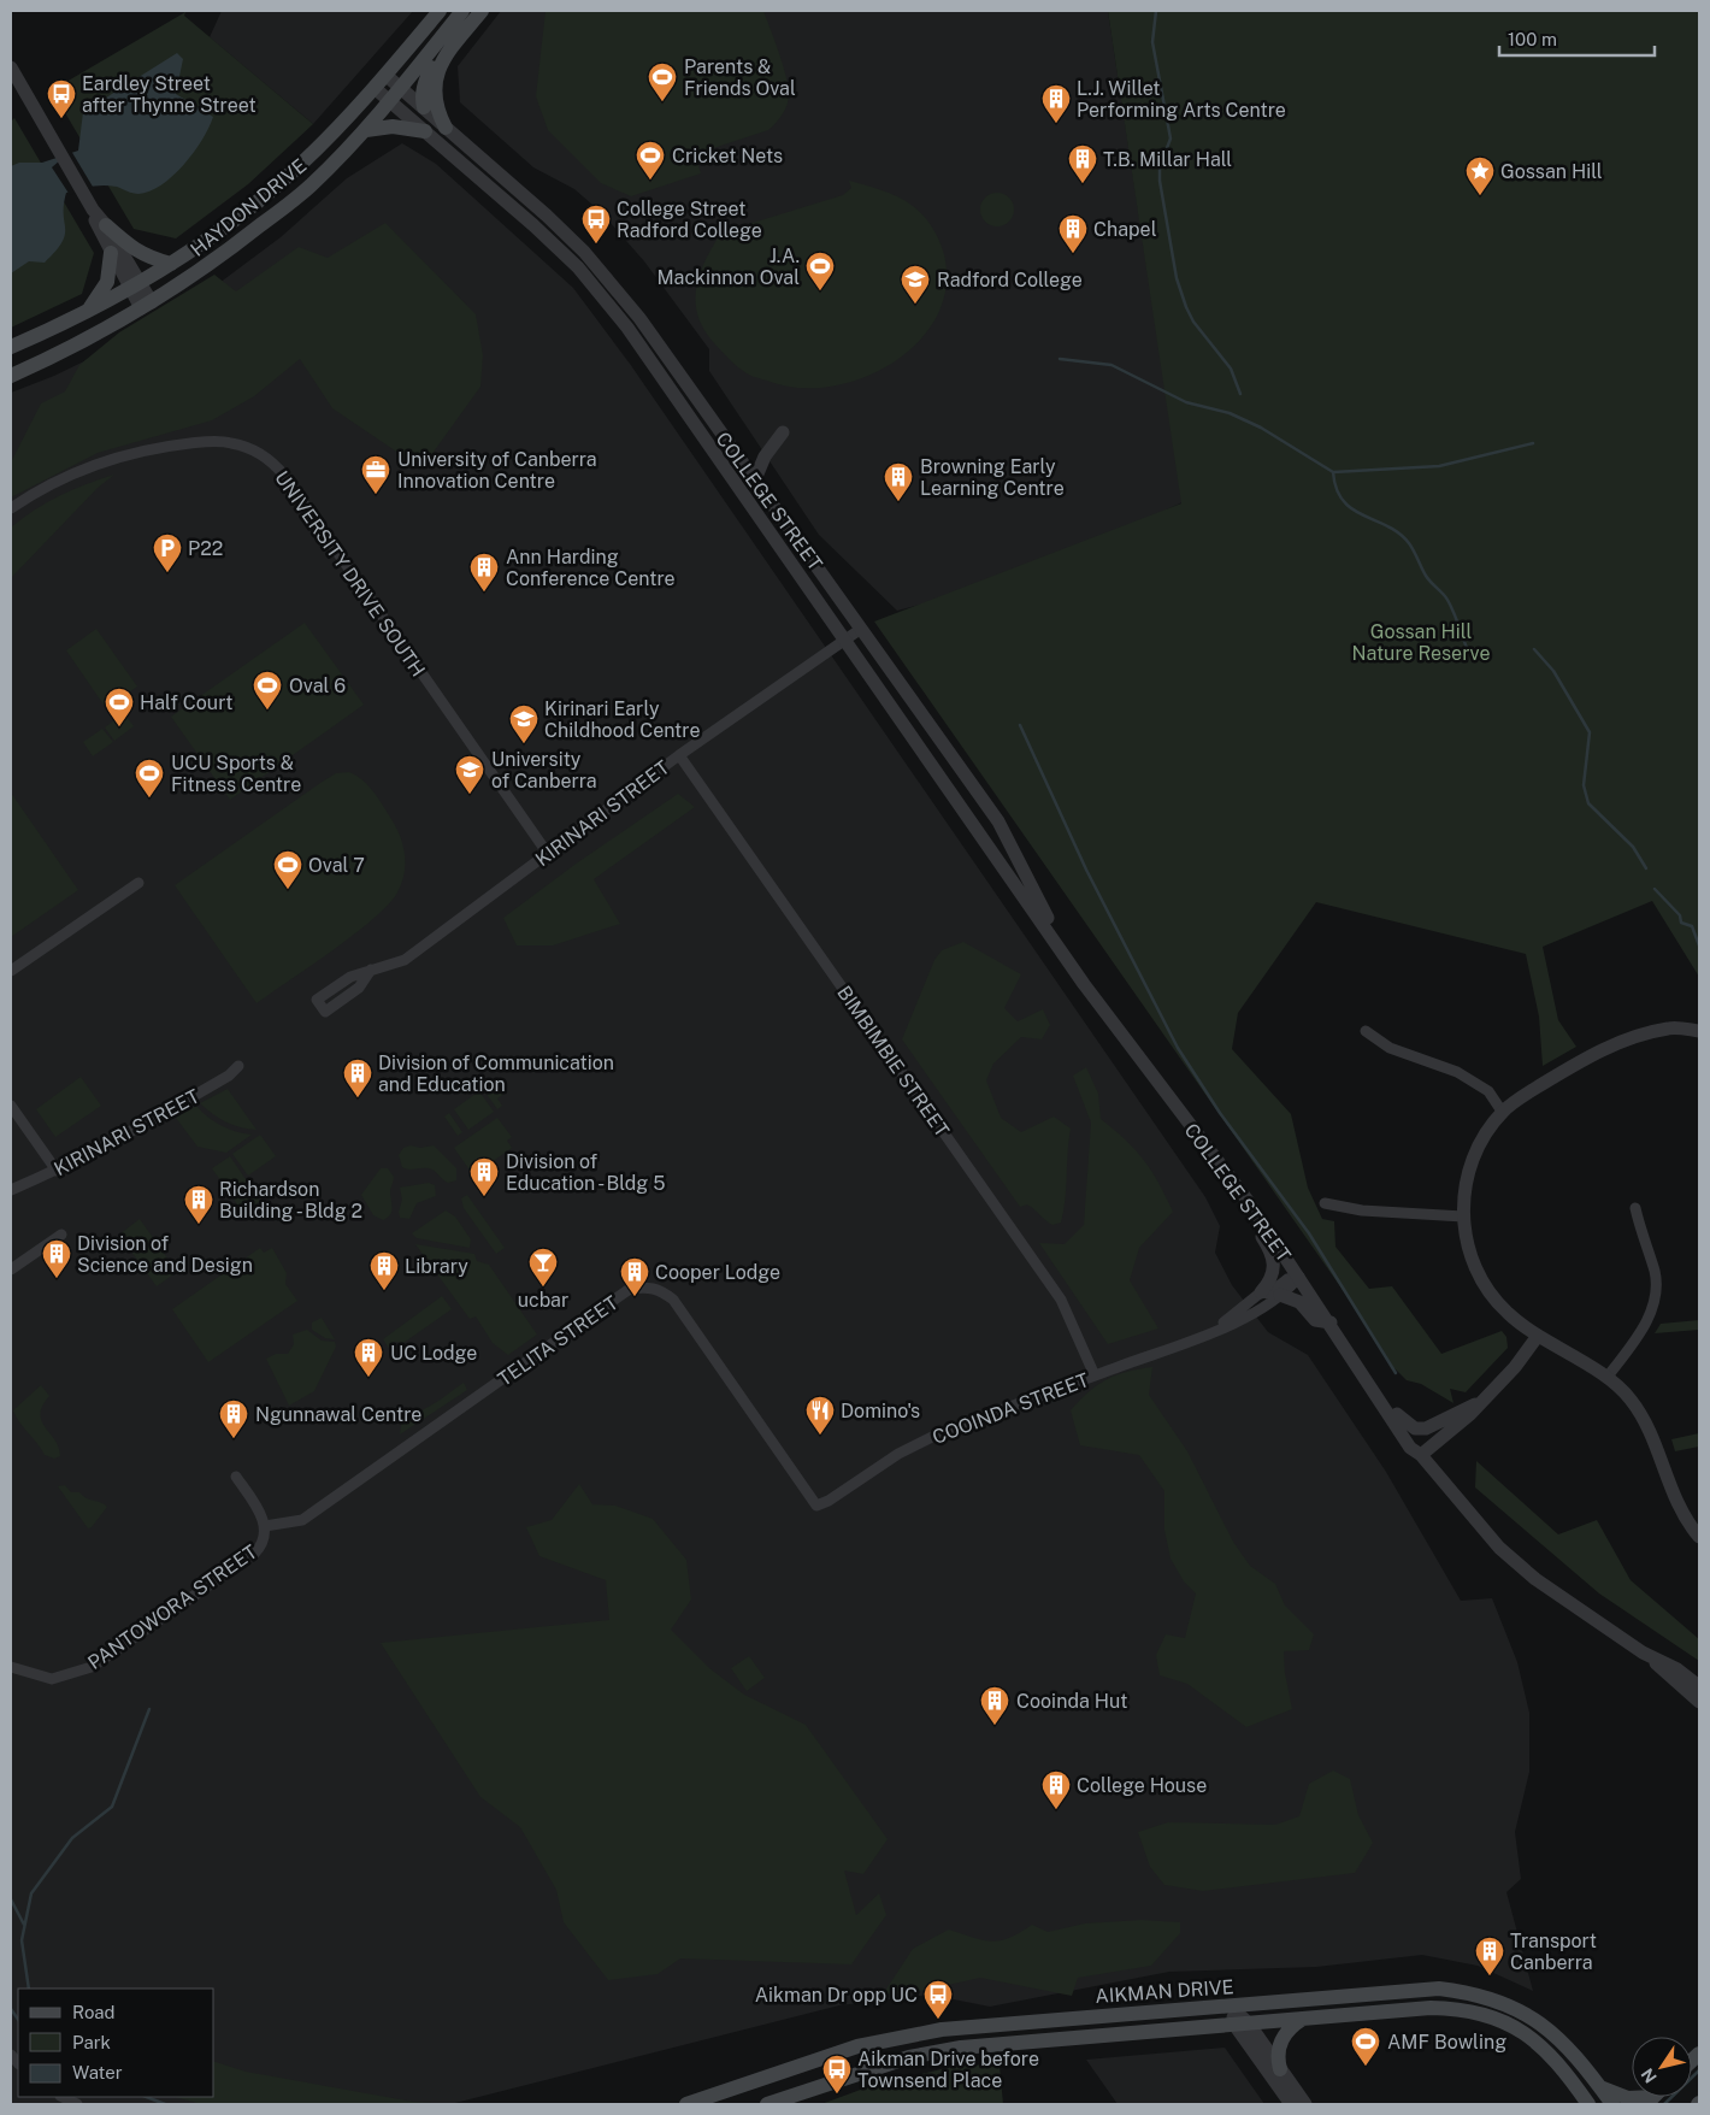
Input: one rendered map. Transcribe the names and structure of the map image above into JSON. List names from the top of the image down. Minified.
{"streets":{"main road":["HAYDON DRIVE","AIKMAN DRIVE"],"street":["COLLEGE STREET","UNIVERSITY DRIVE SOUTH","KIRINARI STREET","BIMBIMBIE STREET","TELITA STREET","COOINDA STREET","PANTOWORA STREET"]},"crossings":[["HAYDON DRIVE","COLLEGE STREET"],["COLLEGE STREET","KIRINARI STREET"],["COLLEGE STREET","COOINDA STREET"],["UNIVERSITY DRIVE SOUTH","KIRINARI STREET"],["KIRINARI STREET","BIMBIMBIE STREET"],["BIMBIMBIE STREET","COOINDA STREET"],["TELITA STREET","COOINDA STREET"],["TELITA STREET","PANTOWORA STREET"]],"parks":["Gossan Hill Nature Reserve"],"places":{"sports":["Parents & Friends Oval","Cricket Nets","J.A. Mackinnon Oval","Oval 6","Half Court","UCU Sports & Fitness Centre","Oval 7","AMF Bowling"],"bus stop":["Eardley Street after Thynne Street","College Street Radford College","Aikman Dr opp UC","Aikman Drive before Townsend Place"],"building":["L.J. Willet Performing Arts Centre","T.B. Millar Hall","Chapel","Browning Early Learning Centre","Ann Harding Conference Centre","Division of Communication and Education","Division of Education - Bldg 5","Richardson Building - Bldg 2","Division of Science and Design","Library","Cooper Lodge","UC Lodge","Ngunnawal Centre","Cooinda Hut","College House","Transport Canberra"],"place":["Gossan Hill"],"school or university":["Radford College","Kirinari Early Childhood Centre","University of Canberra"],"office":["University of Canberra Innovation Centre"],"parking":["P22"],"bar":["ucbar"],"restaurant":["Domino's"]},"legend":["Road","Park","Water"],"scale_bar":"100 m","north":"bottom left"}
